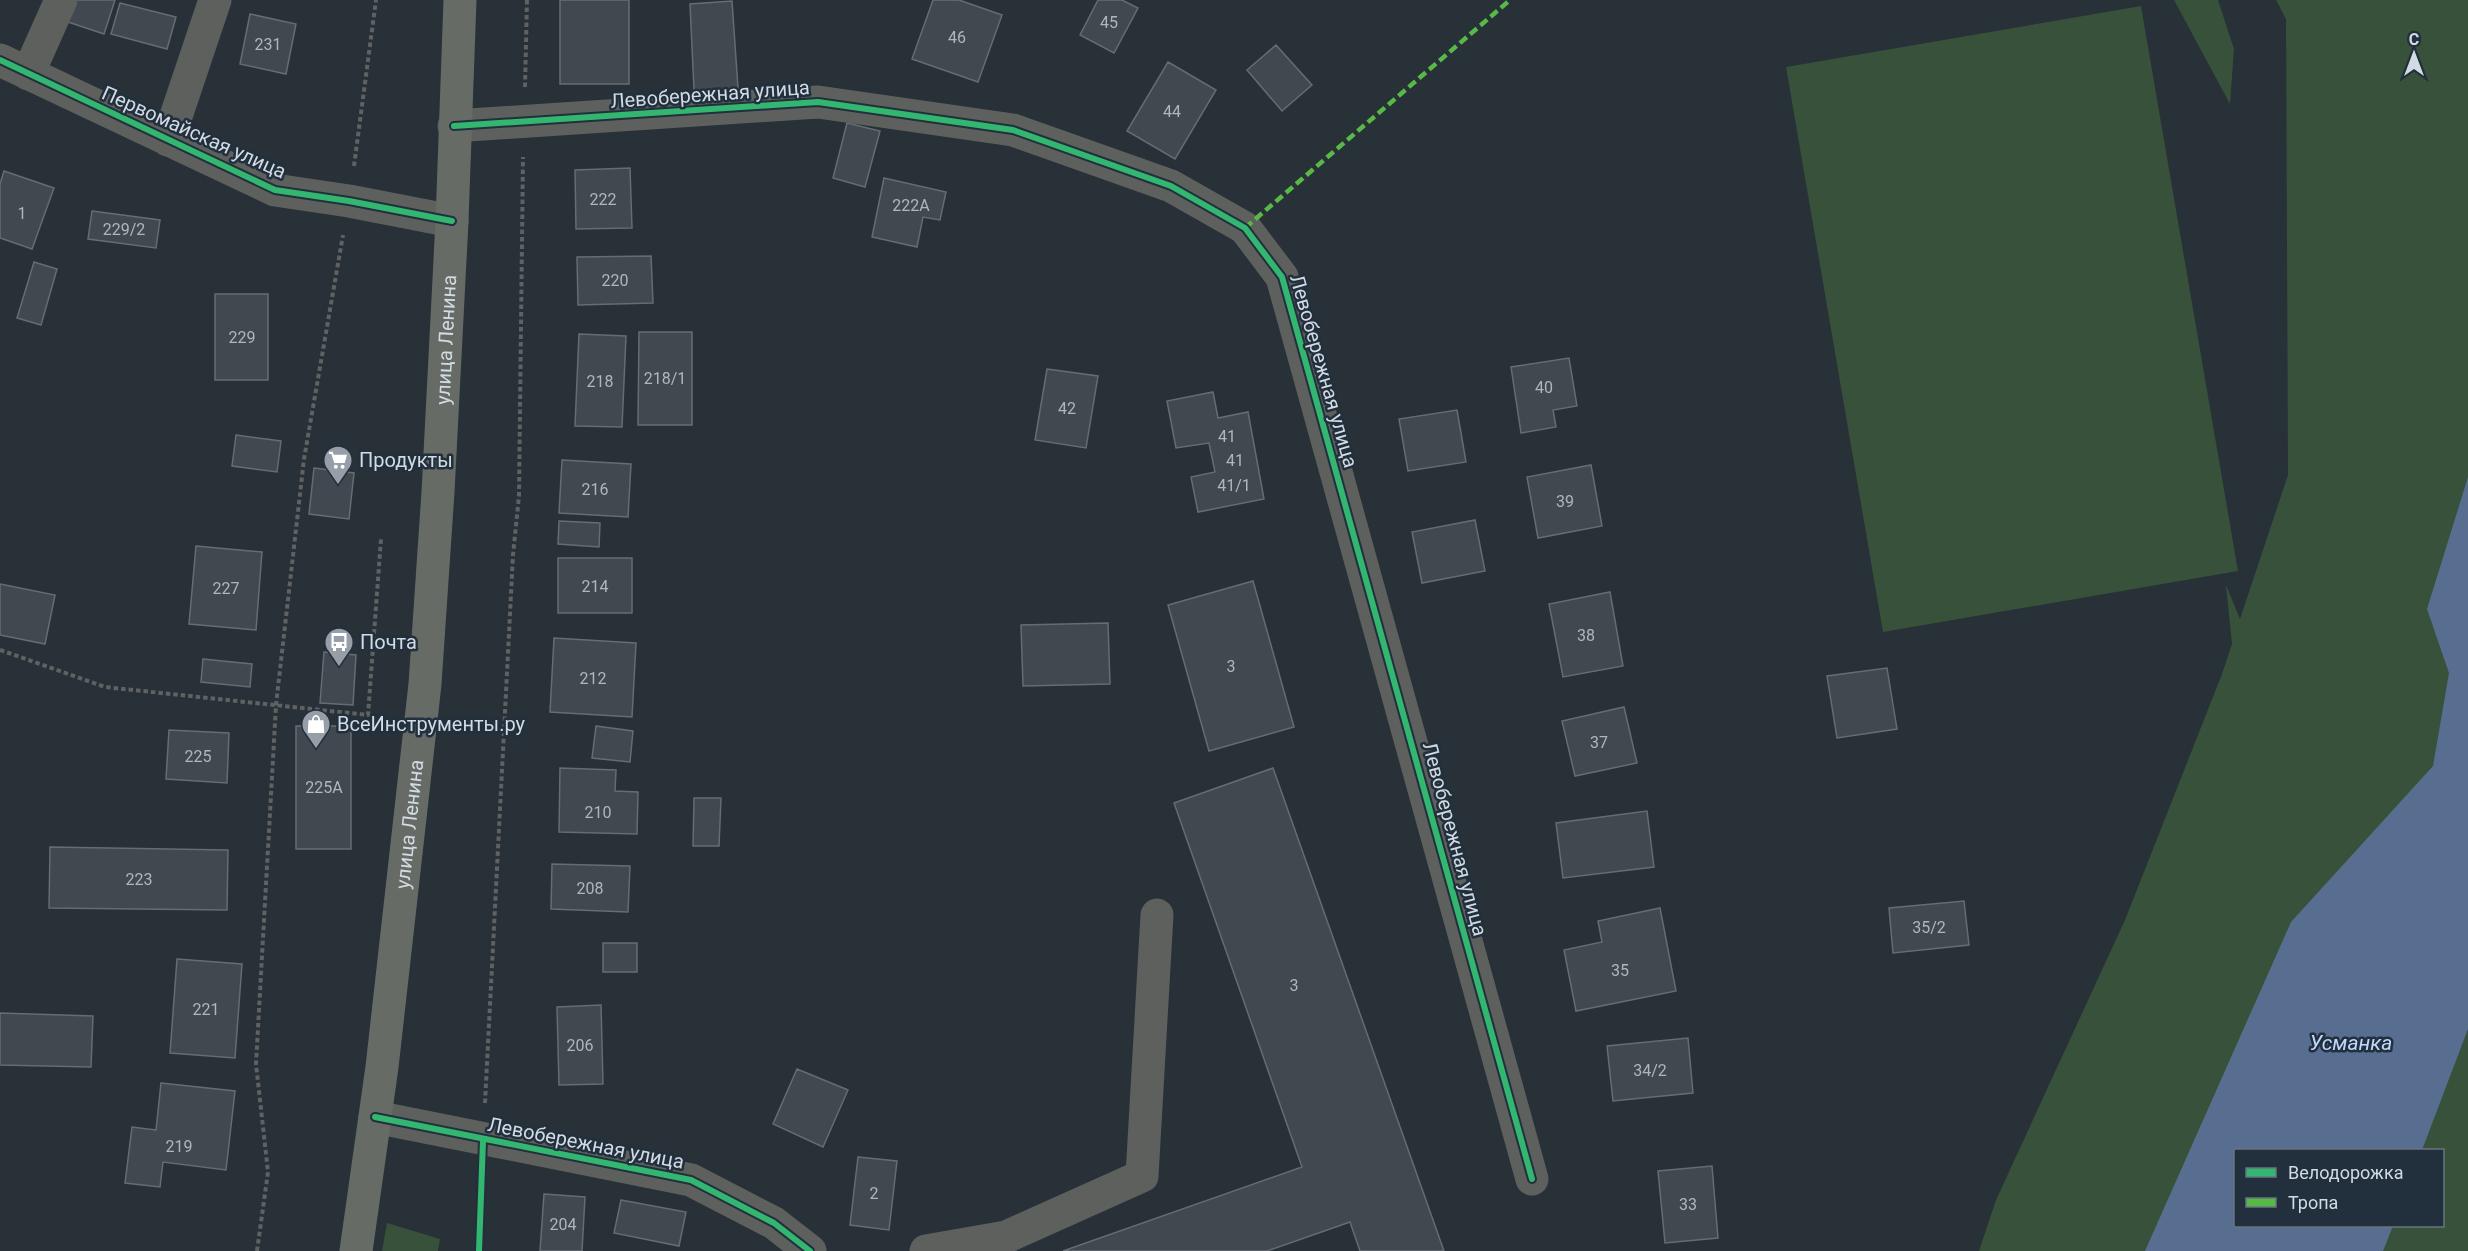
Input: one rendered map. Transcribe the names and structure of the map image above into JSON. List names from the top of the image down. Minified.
{"streets":{"main road":["улица Ленина"],"street":["Левобережная улица","Первомайская улица"]},"crossings":[["Левобережная улица","улица Ленина"],["Первомайская улица","улица Ленина"]],"water":["Усманка"],"places":{"supermarket":["Продукты"],"bus stop":["Почта"],"shop":["ВсеИнструменты.ру"]},"house_numbers":["45","46","231","44","222","222А","1","229/2","220","229","218/1","218","40","42","41","41","41/1","216","39","214","227","38","3","212","37","225","225А","210","223","208","35/2","35","3","221","206","34/2","219","2","33","204"],"legend":["Велодорожка","Тропа"],"north":"top"}
